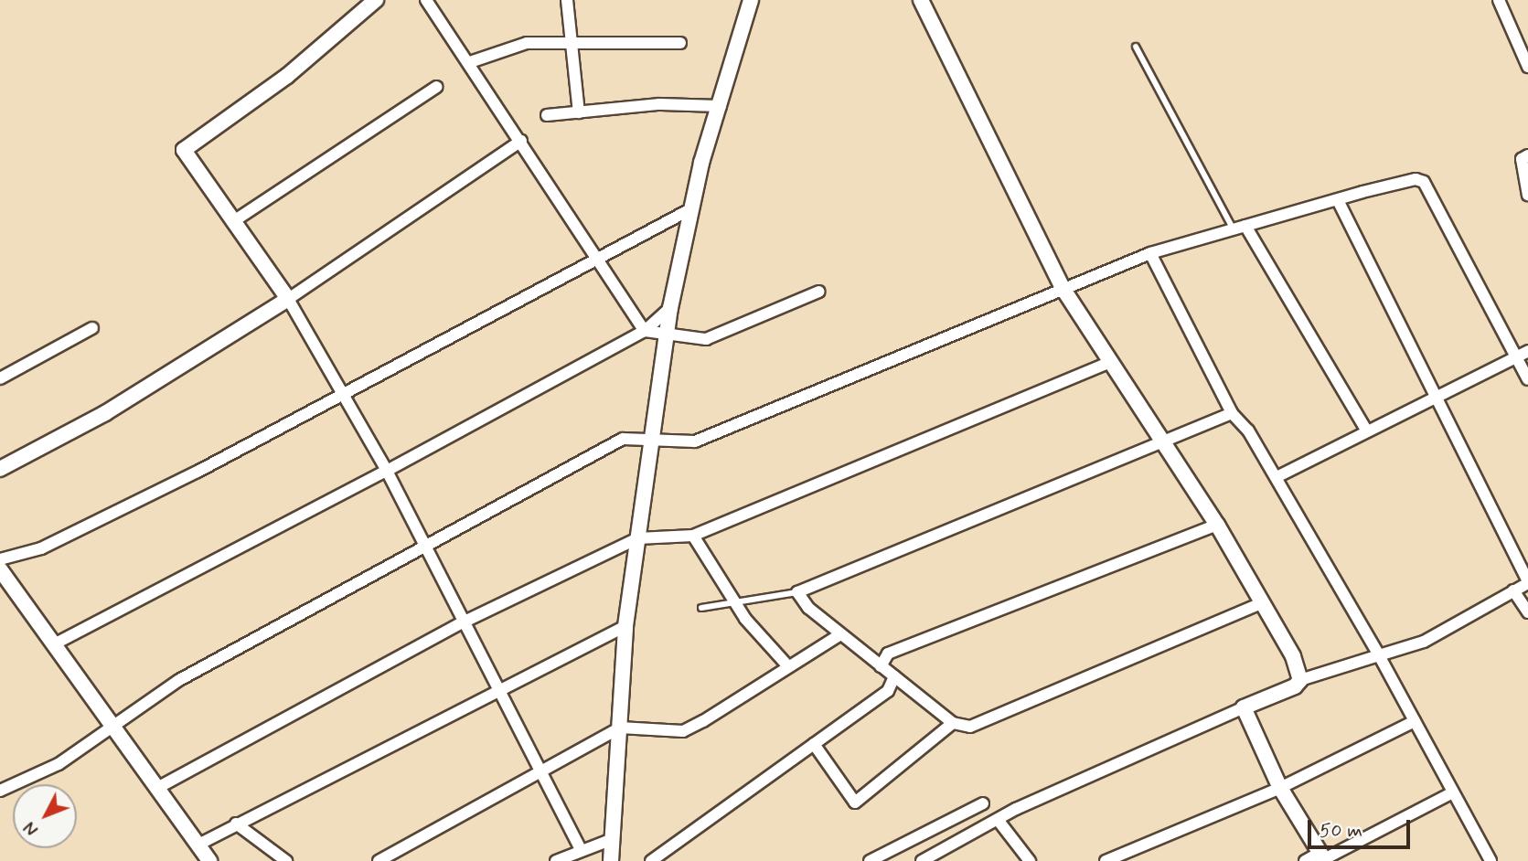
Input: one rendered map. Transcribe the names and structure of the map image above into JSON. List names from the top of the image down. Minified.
{"scale_bar":"50 m","north":"bottom left"}
